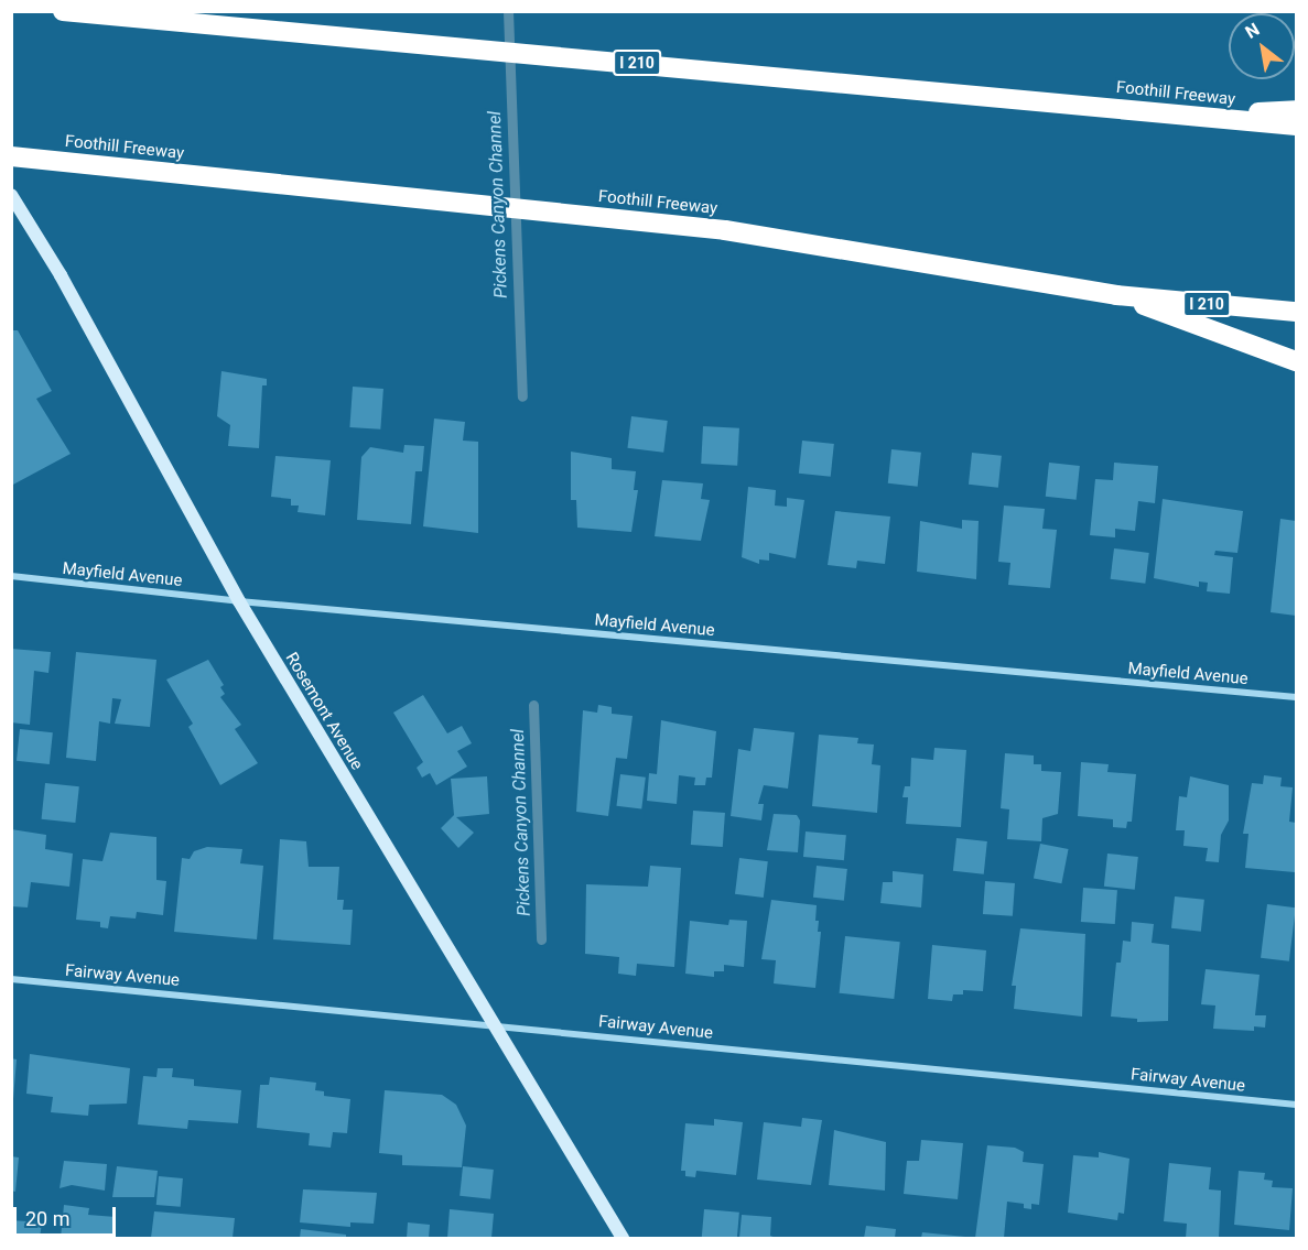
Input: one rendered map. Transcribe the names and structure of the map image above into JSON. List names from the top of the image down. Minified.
{"streets":{"highway":["I 210","Foothill Freeway"],"street":["Mayfield Avenue","Rosemont Avenue","Fairway Avenue"]},"crossings":[["Mayfield Avenue","Rosemont Avenue"],["Rosemont Avenue","Fairway Avenue"]],"water":["Pickens Canyon Channel"],"scale_bar":"20 m","north":"top left"}
